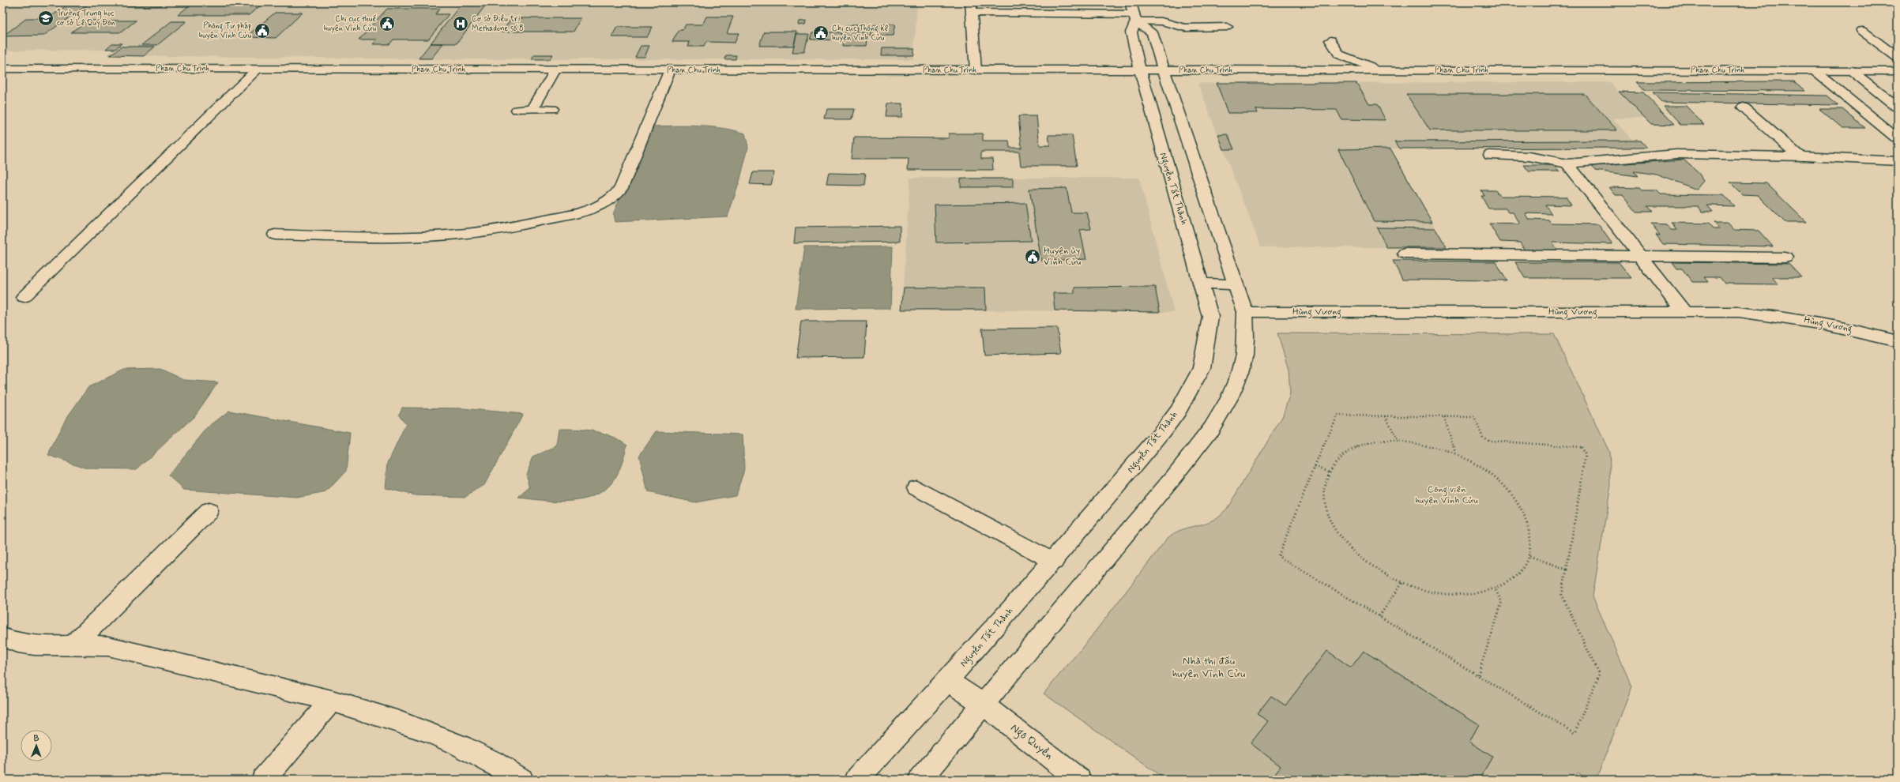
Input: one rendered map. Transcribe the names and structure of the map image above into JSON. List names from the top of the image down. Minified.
{"streets":{"main road":["Phan Chu Trinh","Nguyễn Tất Thành","Hùng Vương","Ngô Quyền"]},"crossings":[["Phan Chu Trinh","Nguyễn Tất Thành"],["Nguyễn Tất Thành","Ngô Quyền"]],"parks":["Công viên huyện Vĩnh Cửu","Nhà thi đấu huyện Vĩnh Cửu"],"places":{"school or university":["Trường Trung học cơ sở Lê Quý Đôn"],"public building":["Chi cục thuế huyện Vĩnh Cửu","Phòng Tư pháp huyện Vĩnh Cửu","Chi cục Thống kê huyện Vĩnh Cửu","Huyện ủy Vĩnh Cửu"],"hospital":["Cơ sở Điều trị Methadone số 8"]},"north":"top"}
